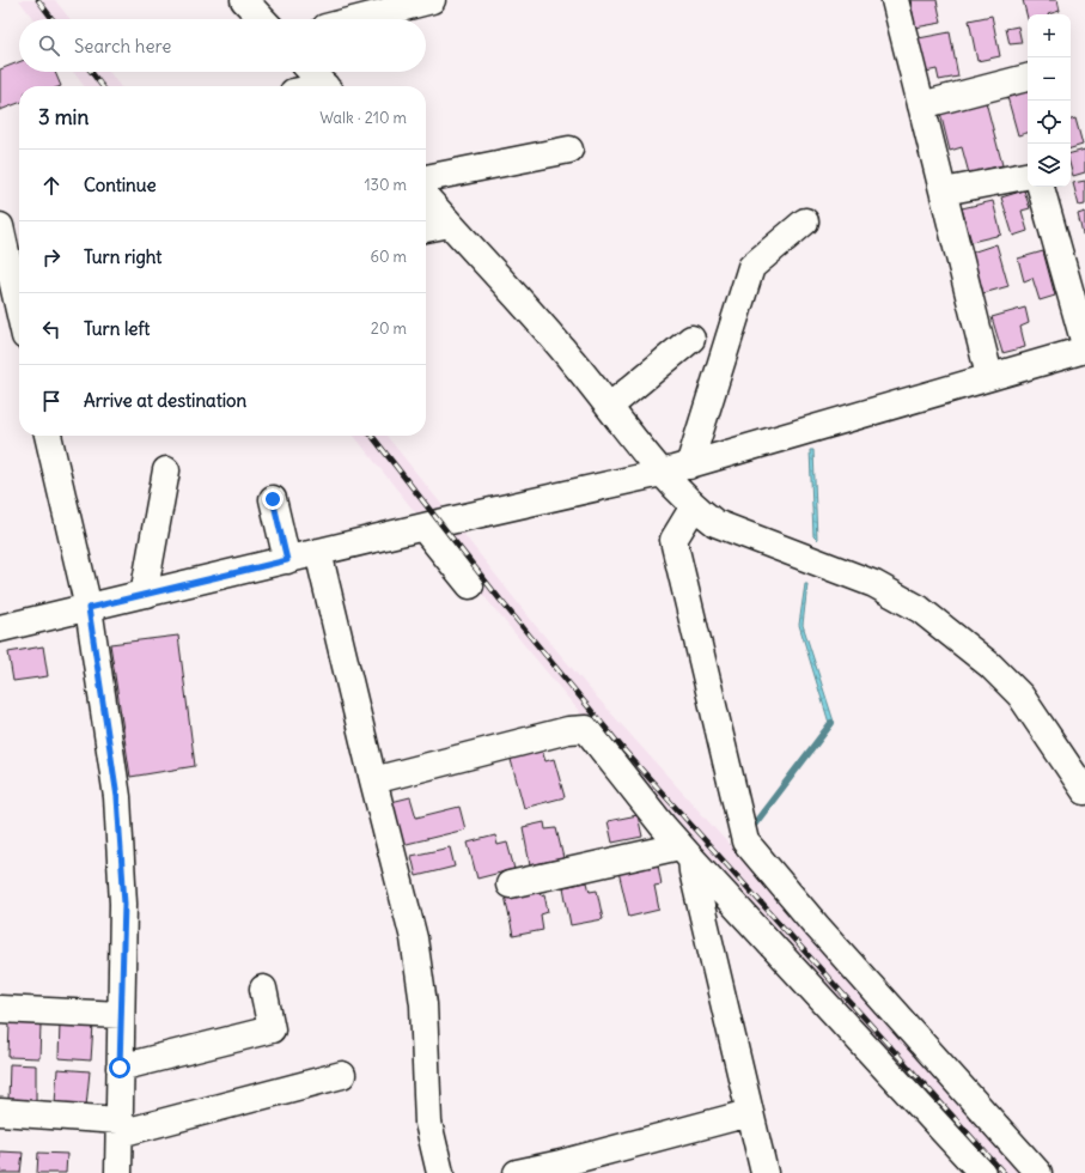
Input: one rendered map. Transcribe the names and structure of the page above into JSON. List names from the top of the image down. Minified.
{"page":{"map_buttons":["+","−"],"search":"Search here","heading":["3 min","Walk · 210 m"],"list":[["Continue","130 m"],["Turn right","60 m"],["Turn left","20 m"],"Arrive at destination"]}}
